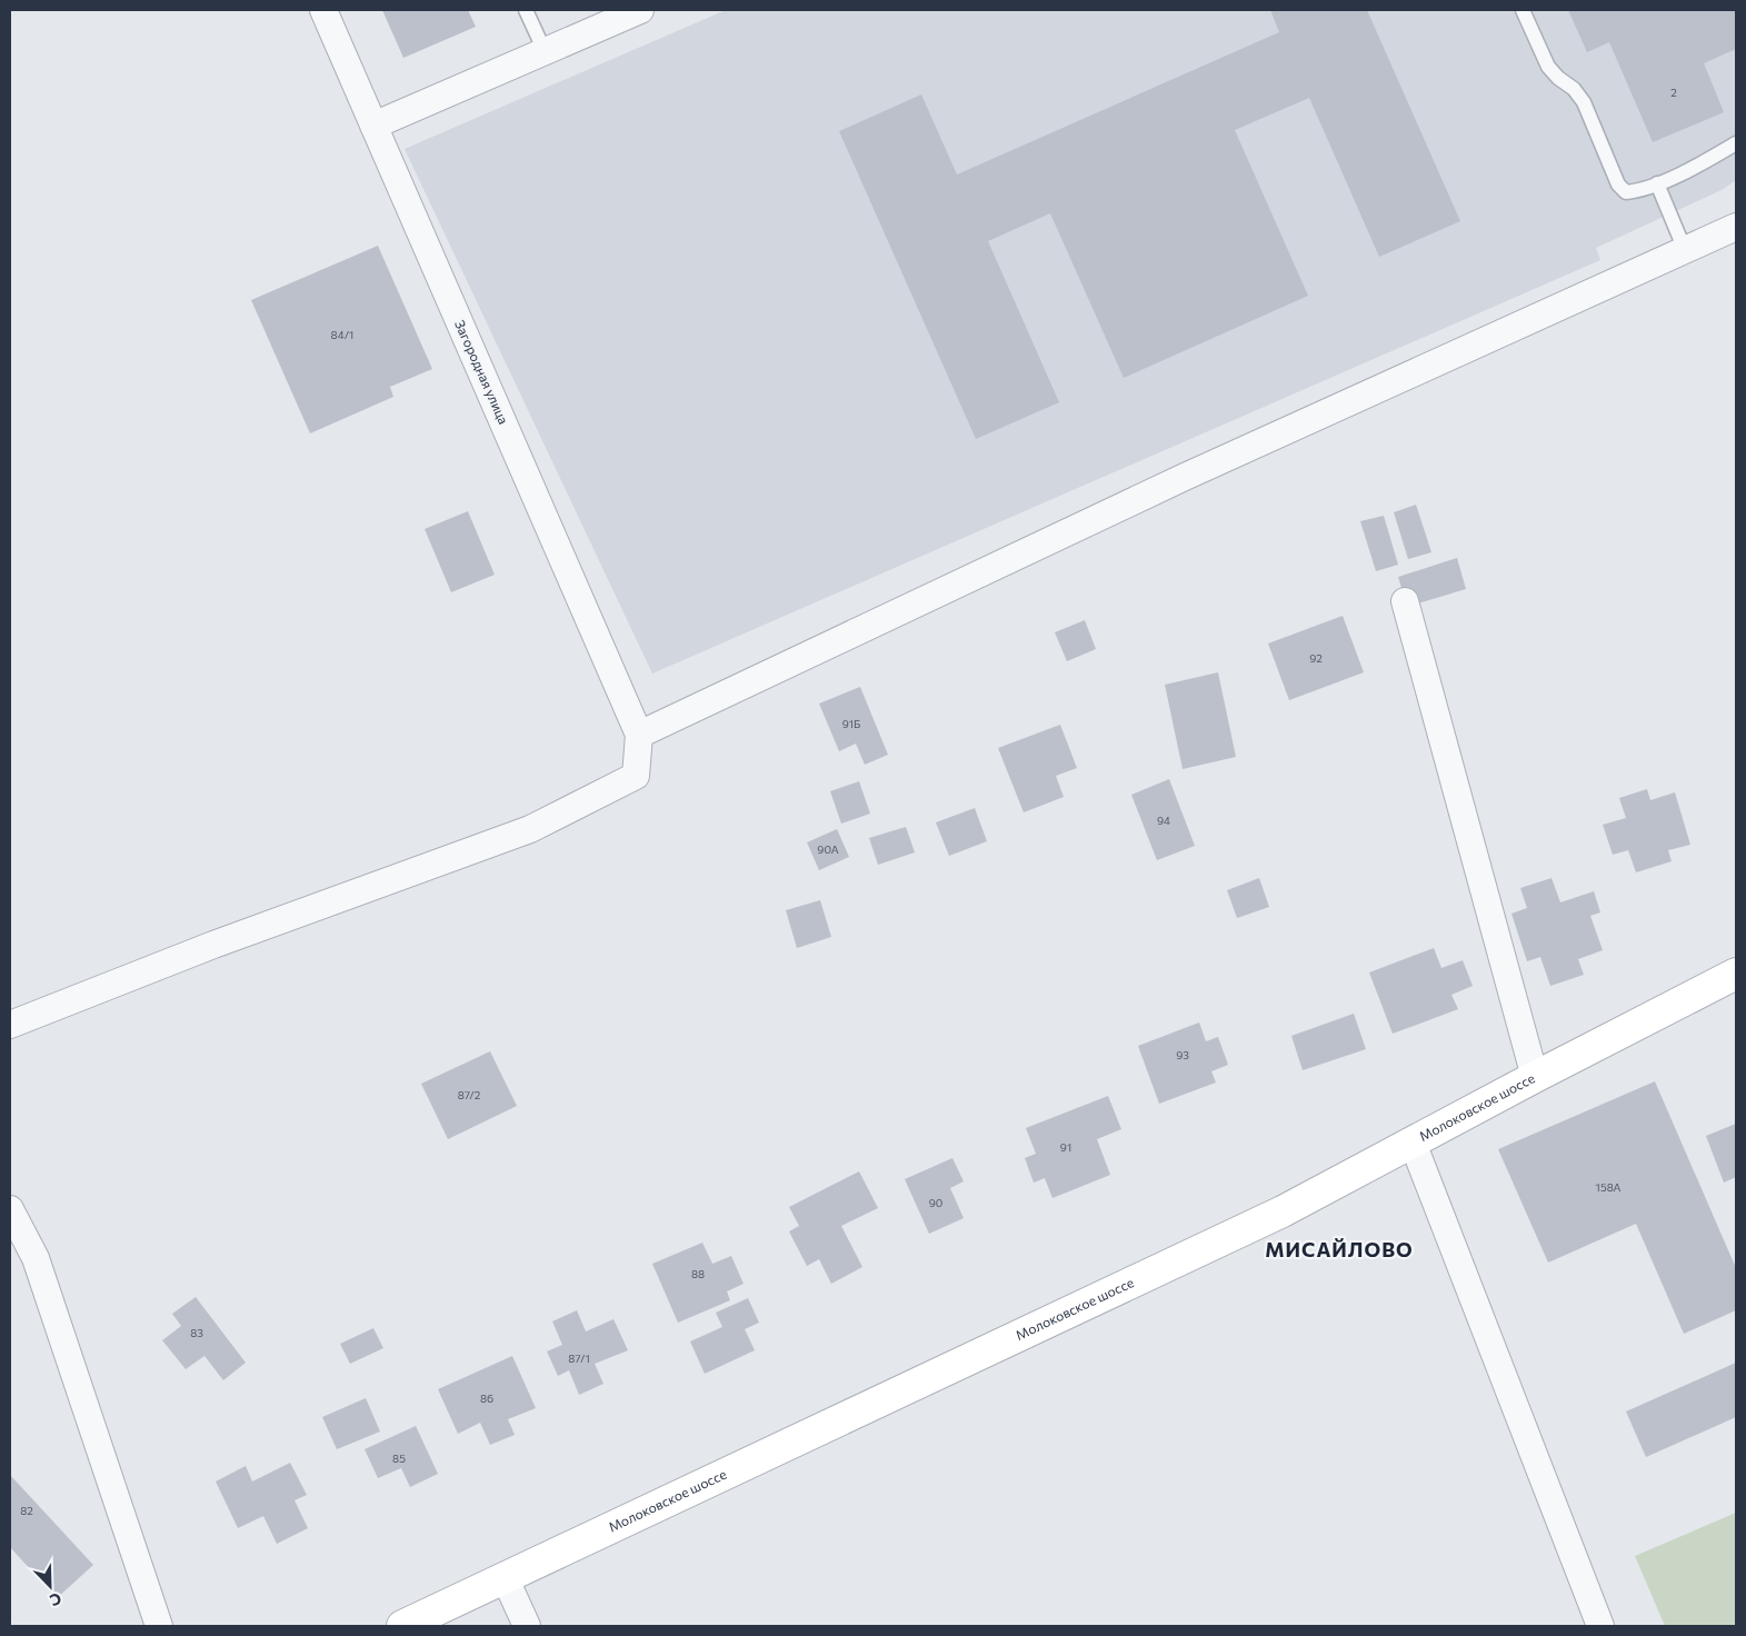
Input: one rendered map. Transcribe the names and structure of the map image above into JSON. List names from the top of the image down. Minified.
{"streets":{"main road":["Молоковское шоссе"],"street":["Загородная улица"]},"districts":["МИСАЙЛОВО"],"house_numbers":["2","84/1","92","91Б","94","90А","93","87/2","91","158А","90","88","83","87/1","86","85","82"],"north":"bottom right"}
